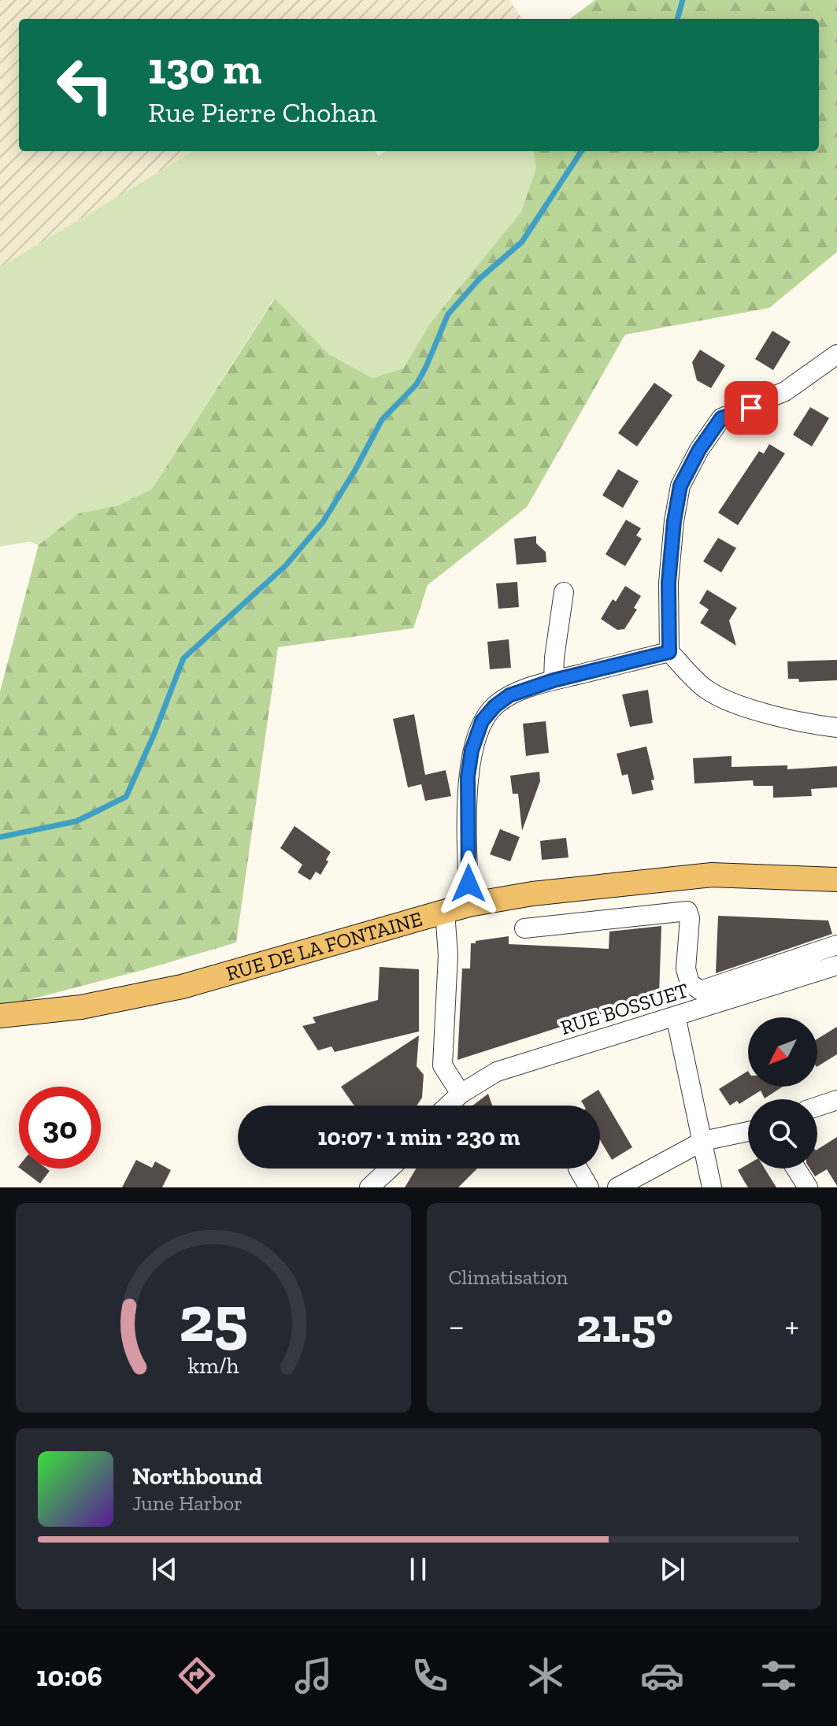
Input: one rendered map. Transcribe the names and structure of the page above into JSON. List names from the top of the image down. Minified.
{"streets":{"main road":["RUE DE LA FONTAINE"],"street":["RUE BOSSUET"]},"north":"bottom left","page":{"turn":["130 m","Rue Pierre Chohan"],"limit":"30","trip":"10:07 · 1 min · 230 m","tile":"Climatisation","heat":["−","21.5°","+"],"song":["Northbound","June Harbor"],"tabs":"10:06","gauge":["25","km/h"]}}
